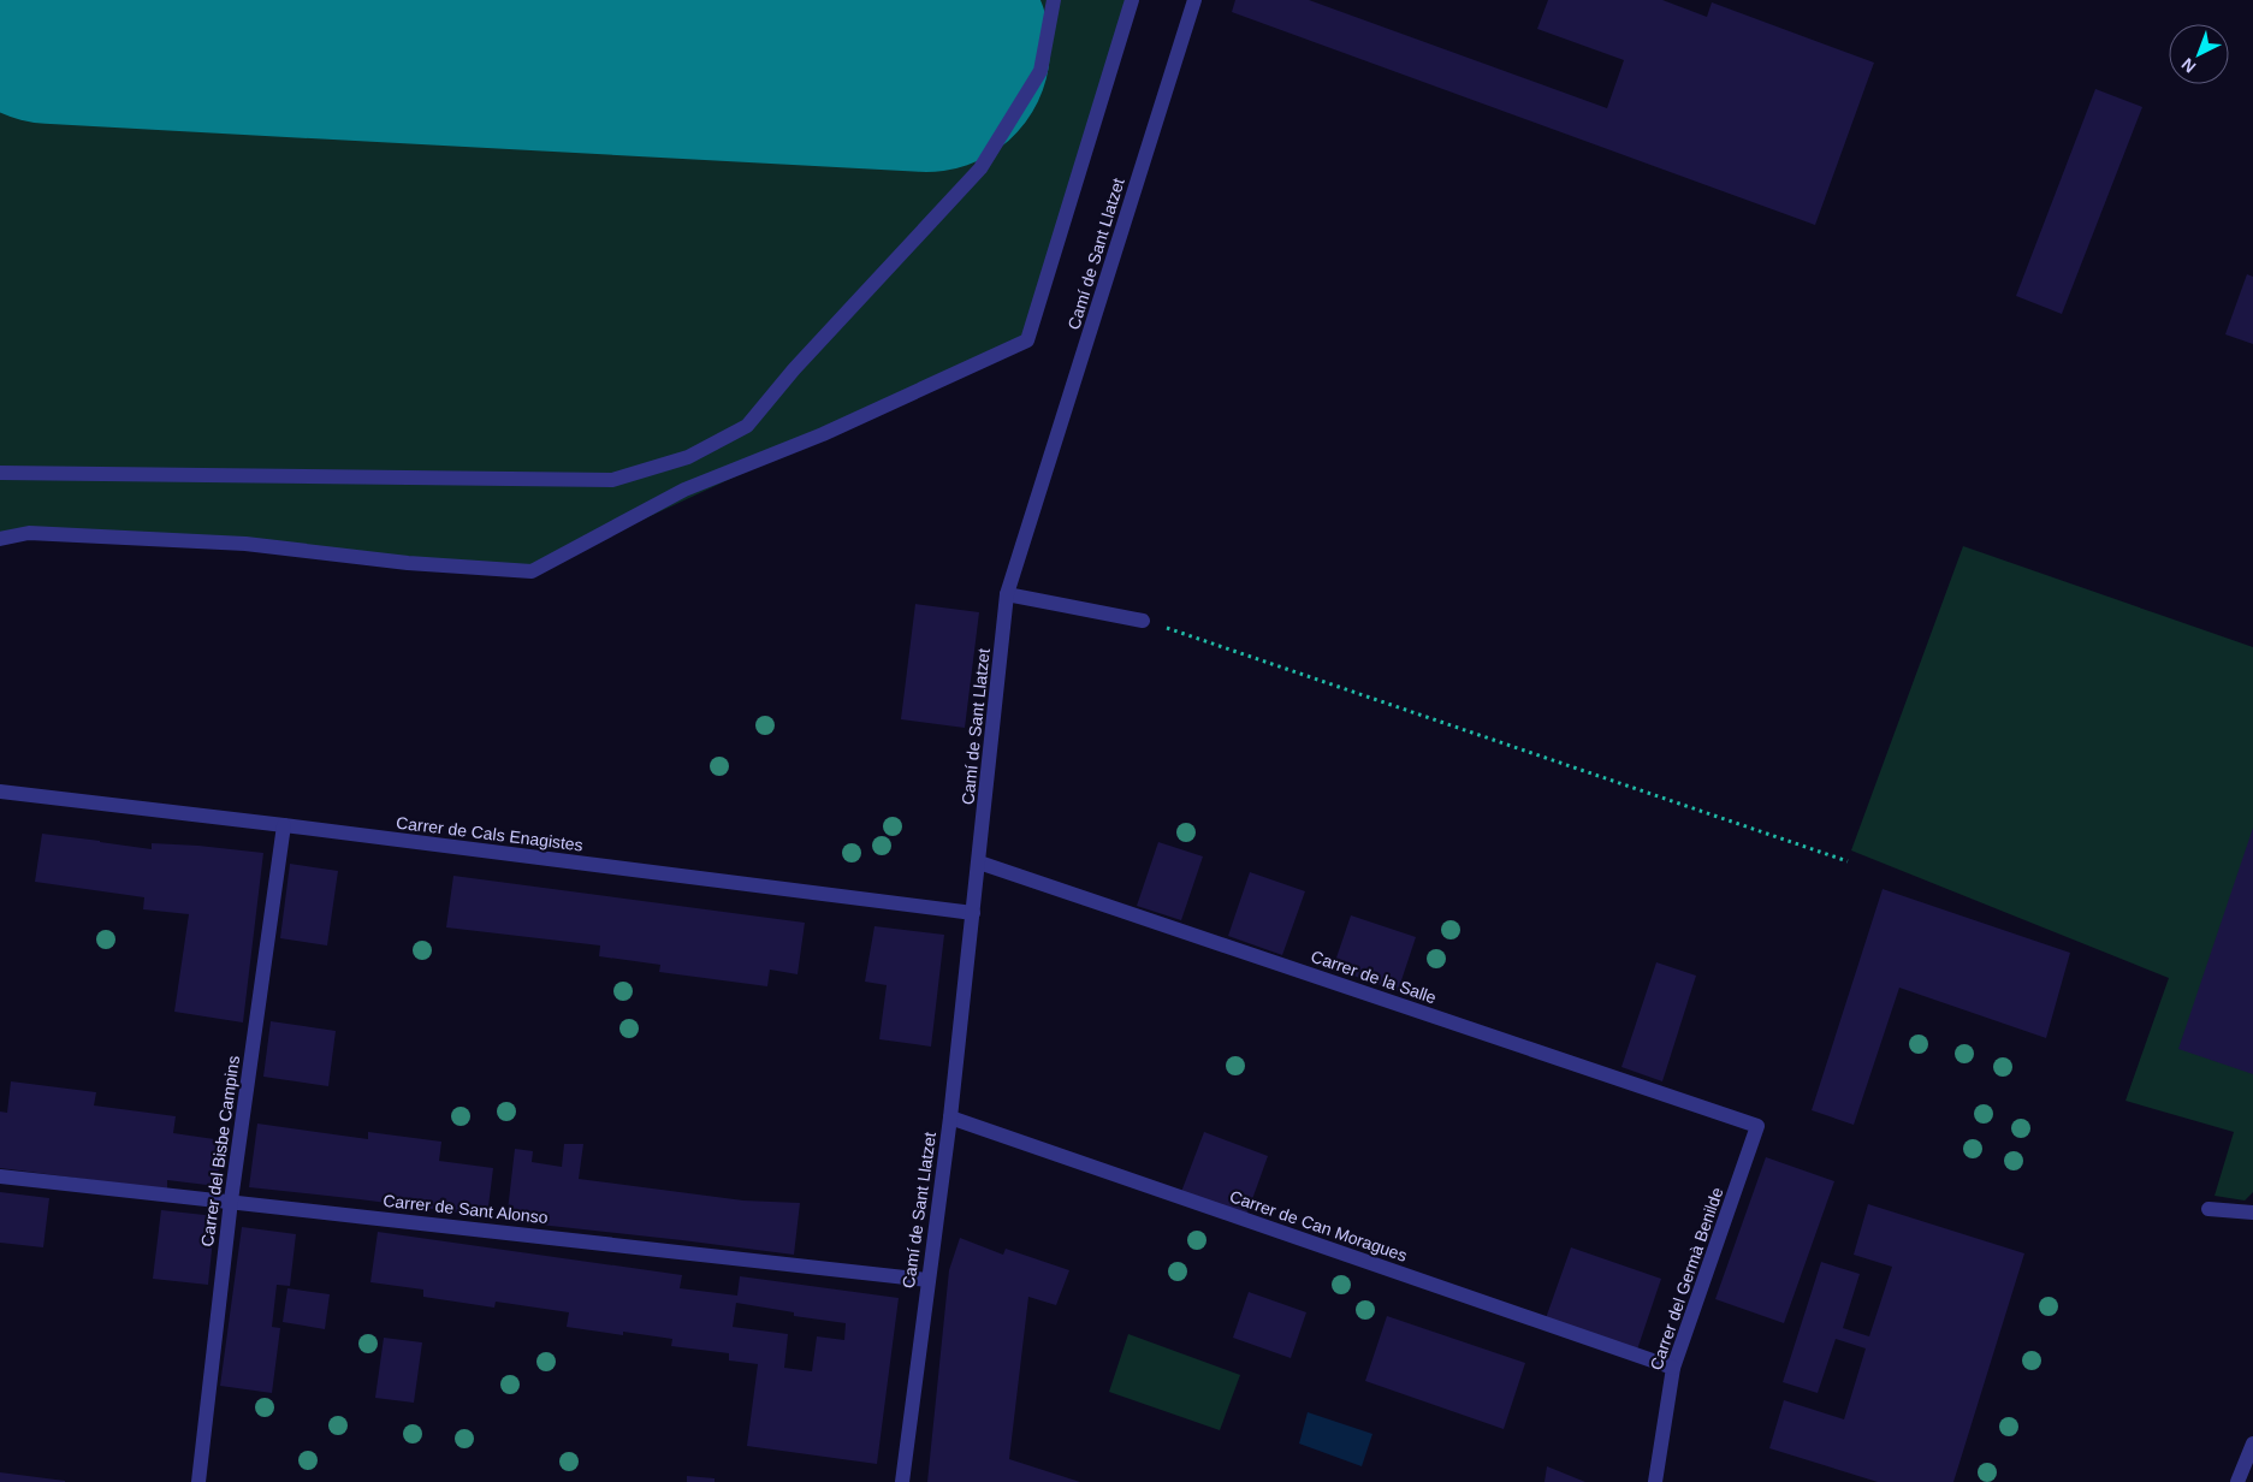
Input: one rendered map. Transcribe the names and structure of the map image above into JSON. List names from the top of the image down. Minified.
{"streets":{"street":["Camí de Sant Llatzet","Carrer de Cals Enagistes","Carrer de la Salle","Carrer del Bisbe Campins","Carrer de Sant Alonso","Carrer de Can Moragues","Carrer del Germà Benilde"]},"crossings":[["Camí de Sant Llatzet","Carrer de Cals Enagistes"],["Camí de Sant Llatzet","Carrer de la Salle"],["Camí de Sant Llatzet","Carrer de Sant Alonso"],["Camí de Sant Llatzet","Carrer de Can Moragues"],["Carrer de Cals Enagistes","Carrer del Bisbe Campins"],["Carrer de la Salle","Carrer del Germà Benilde"],["Carrer del Bisbe Campins","Carrer de Sant Alonso"],["Carrer de Can Moragues","Carrer del Germà Benilde"]],"north":"bottom left"}
